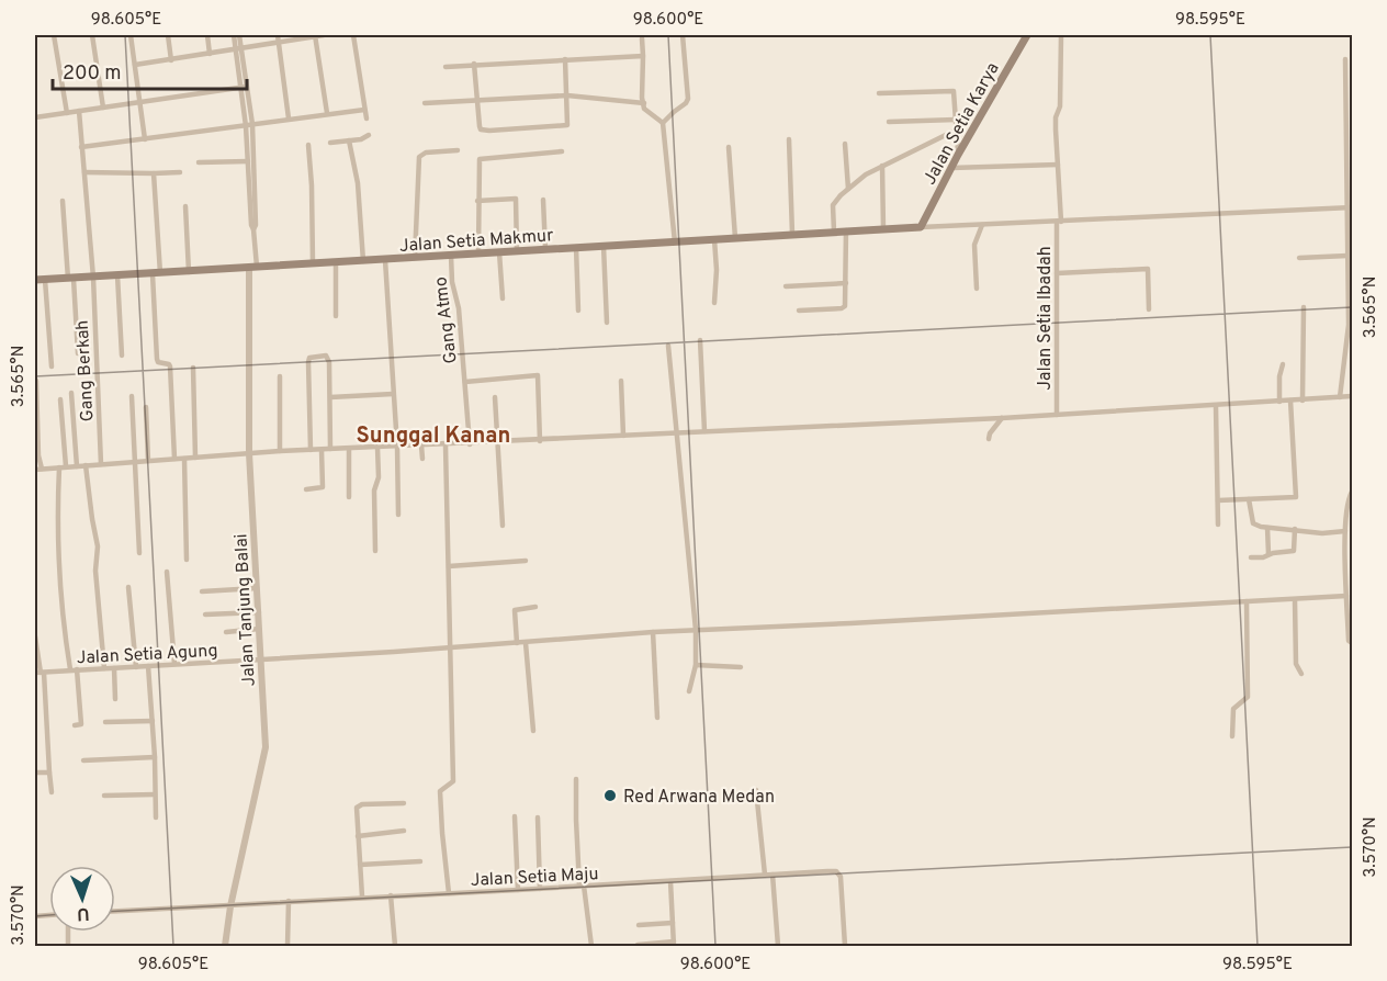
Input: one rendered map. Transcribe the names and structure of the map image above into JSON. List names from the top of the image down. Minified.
{"streets":{"main road":["Jalan Setia Karya","Jalan Setia Makmur"],"street":["Jalan Setia Ibadah","Gang Atmo","Gang Berkah","Jalan Tanjung Balai","Jalan Setia Agung","Jalan Setia Maju"]},"crossings":[["Jalan Setia Karya","Jalan Setia Makmur"],["Jalan Setia Makmur","Gang Atmo"],["Jalan Setia Makmur","Gang Berkah"],["Jalan Setia Makmur","Jalan Tanjung Balai"],["Jalan Tanjung Balai","Jalan Setia Agung"],["Jalan Tanjung Balai","Jalan Setia Maju"]],"districts":["Sunggal Kanan"],"places":["Red Arwana Medan"],"scale_bar":"200 m","north":"bottom","coordinates":["98.605°E","98.600°E","98.595°E","3.565°N","3.570°N"]}
